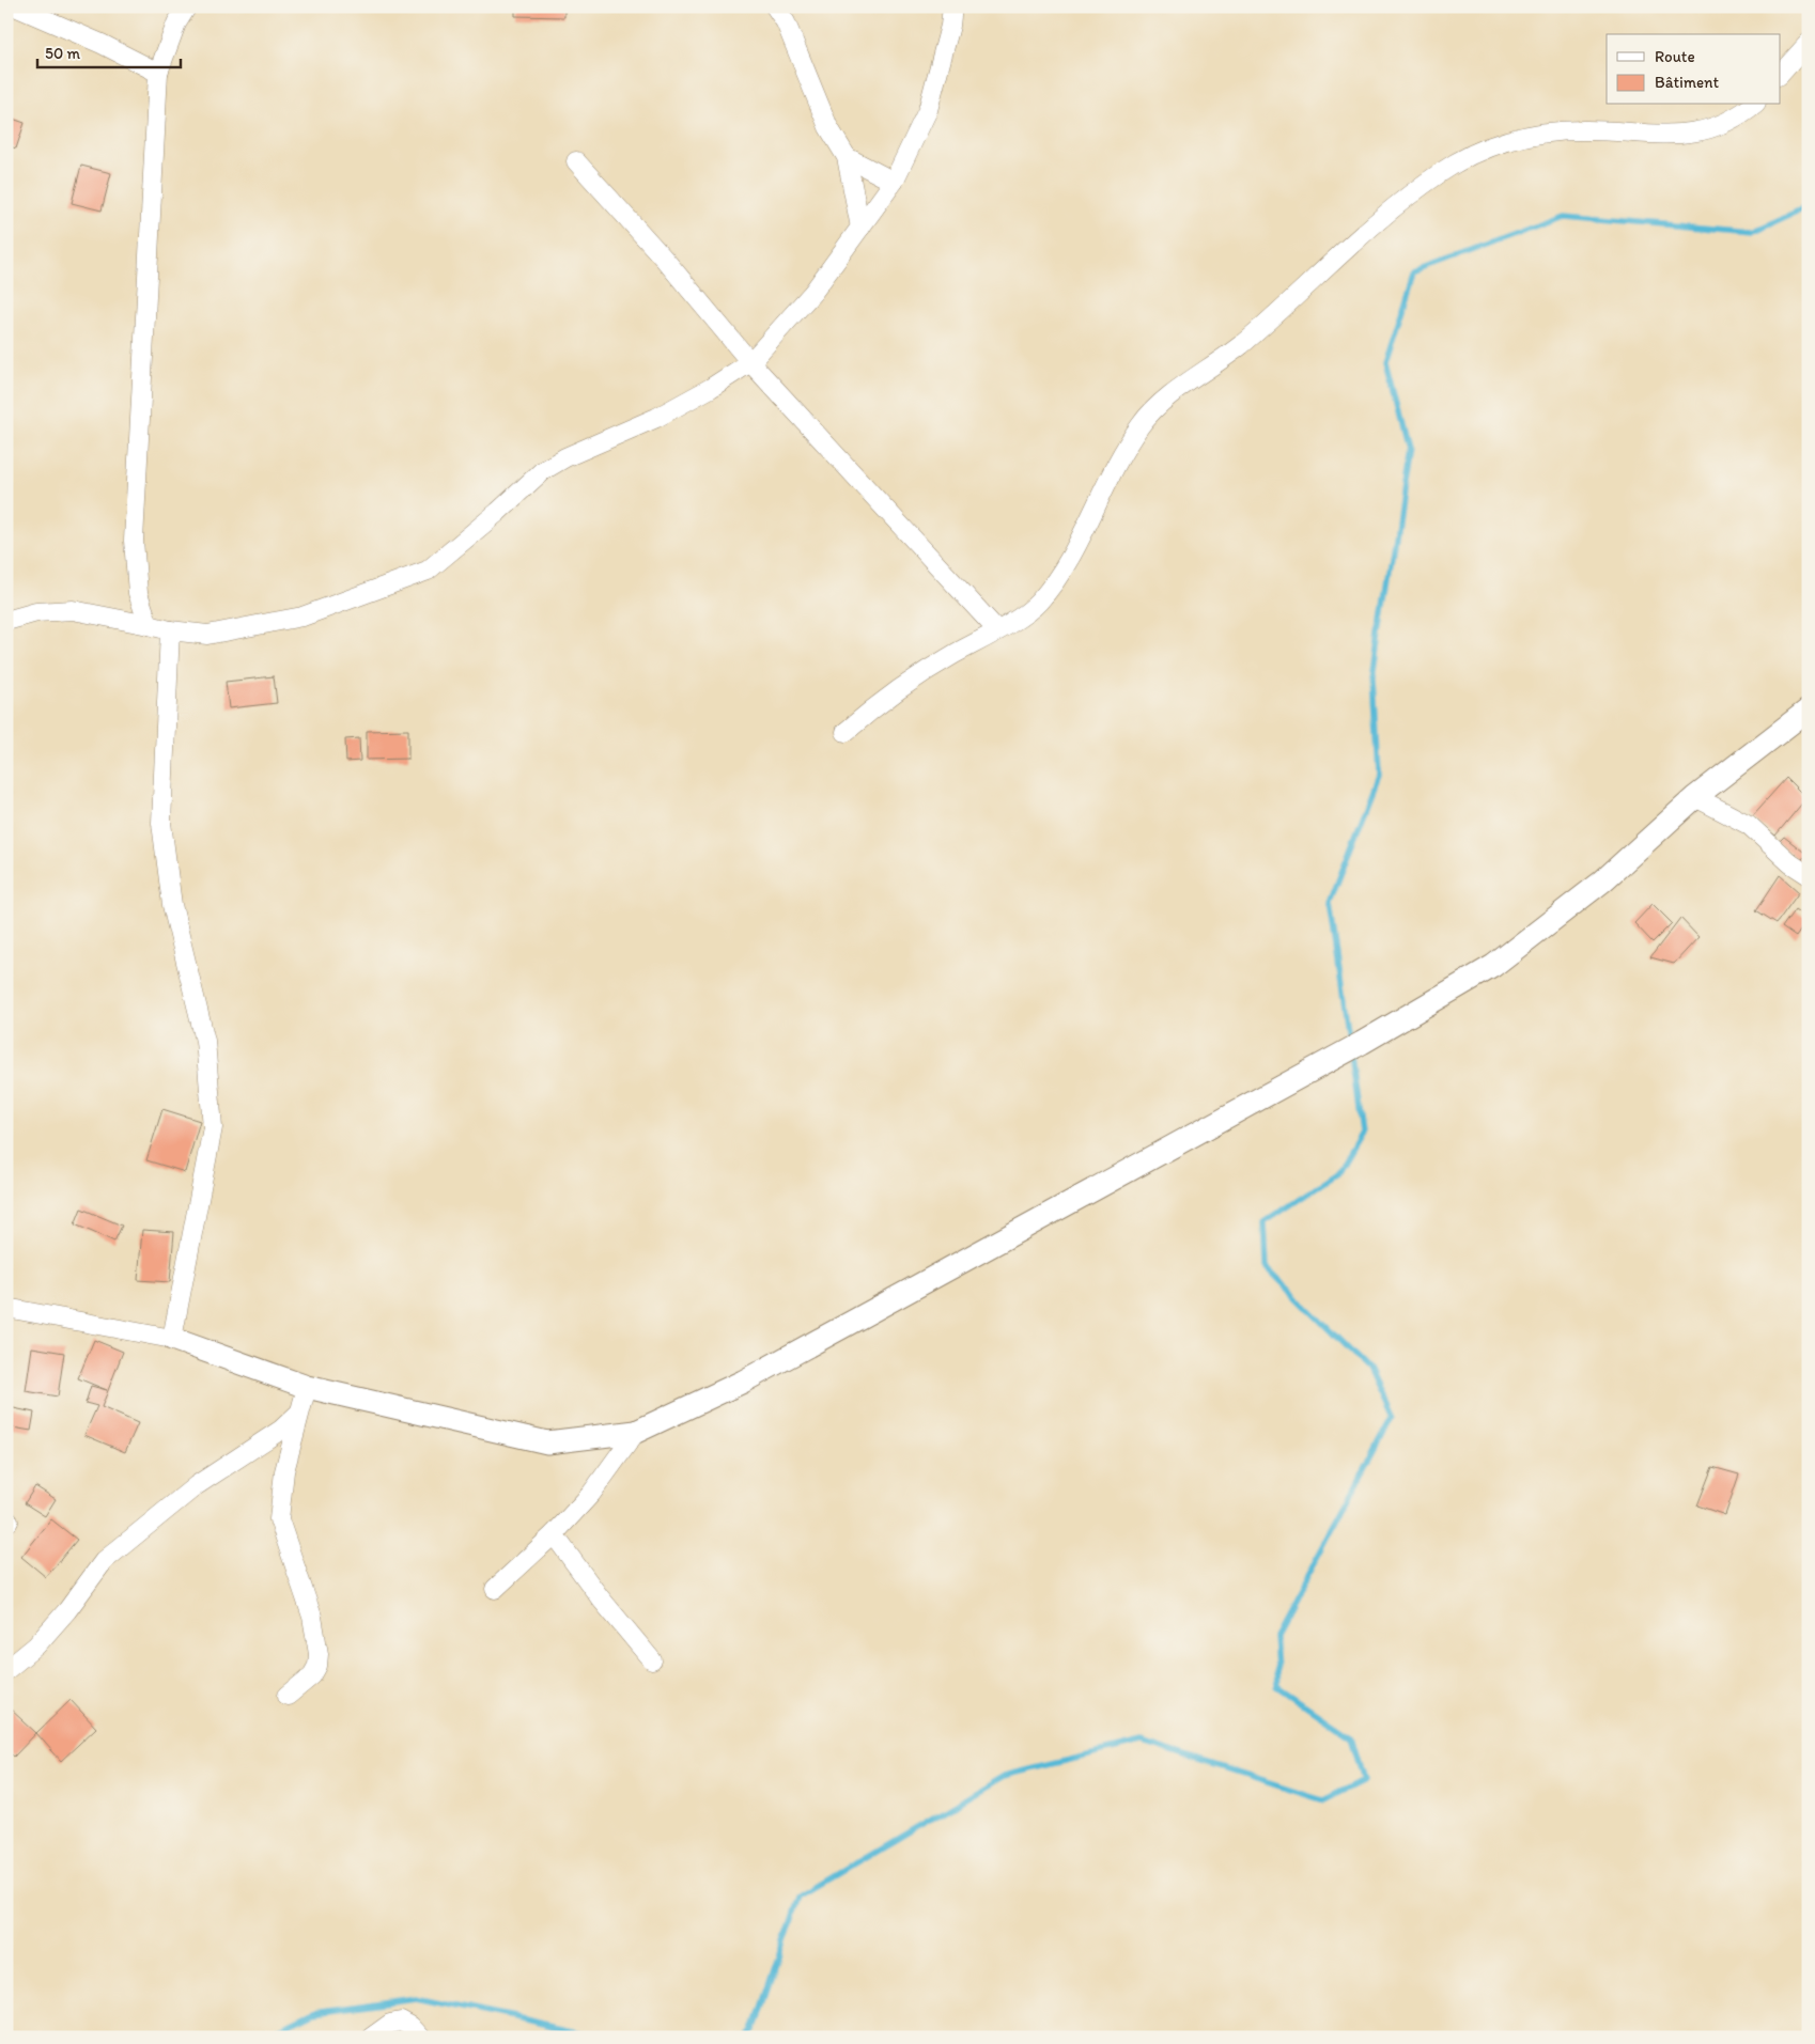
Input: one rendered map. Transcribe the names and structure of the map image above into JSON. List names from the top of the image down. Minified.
{"legend":["Route","Bâtiment"],"scale_bar":"50 m"}
